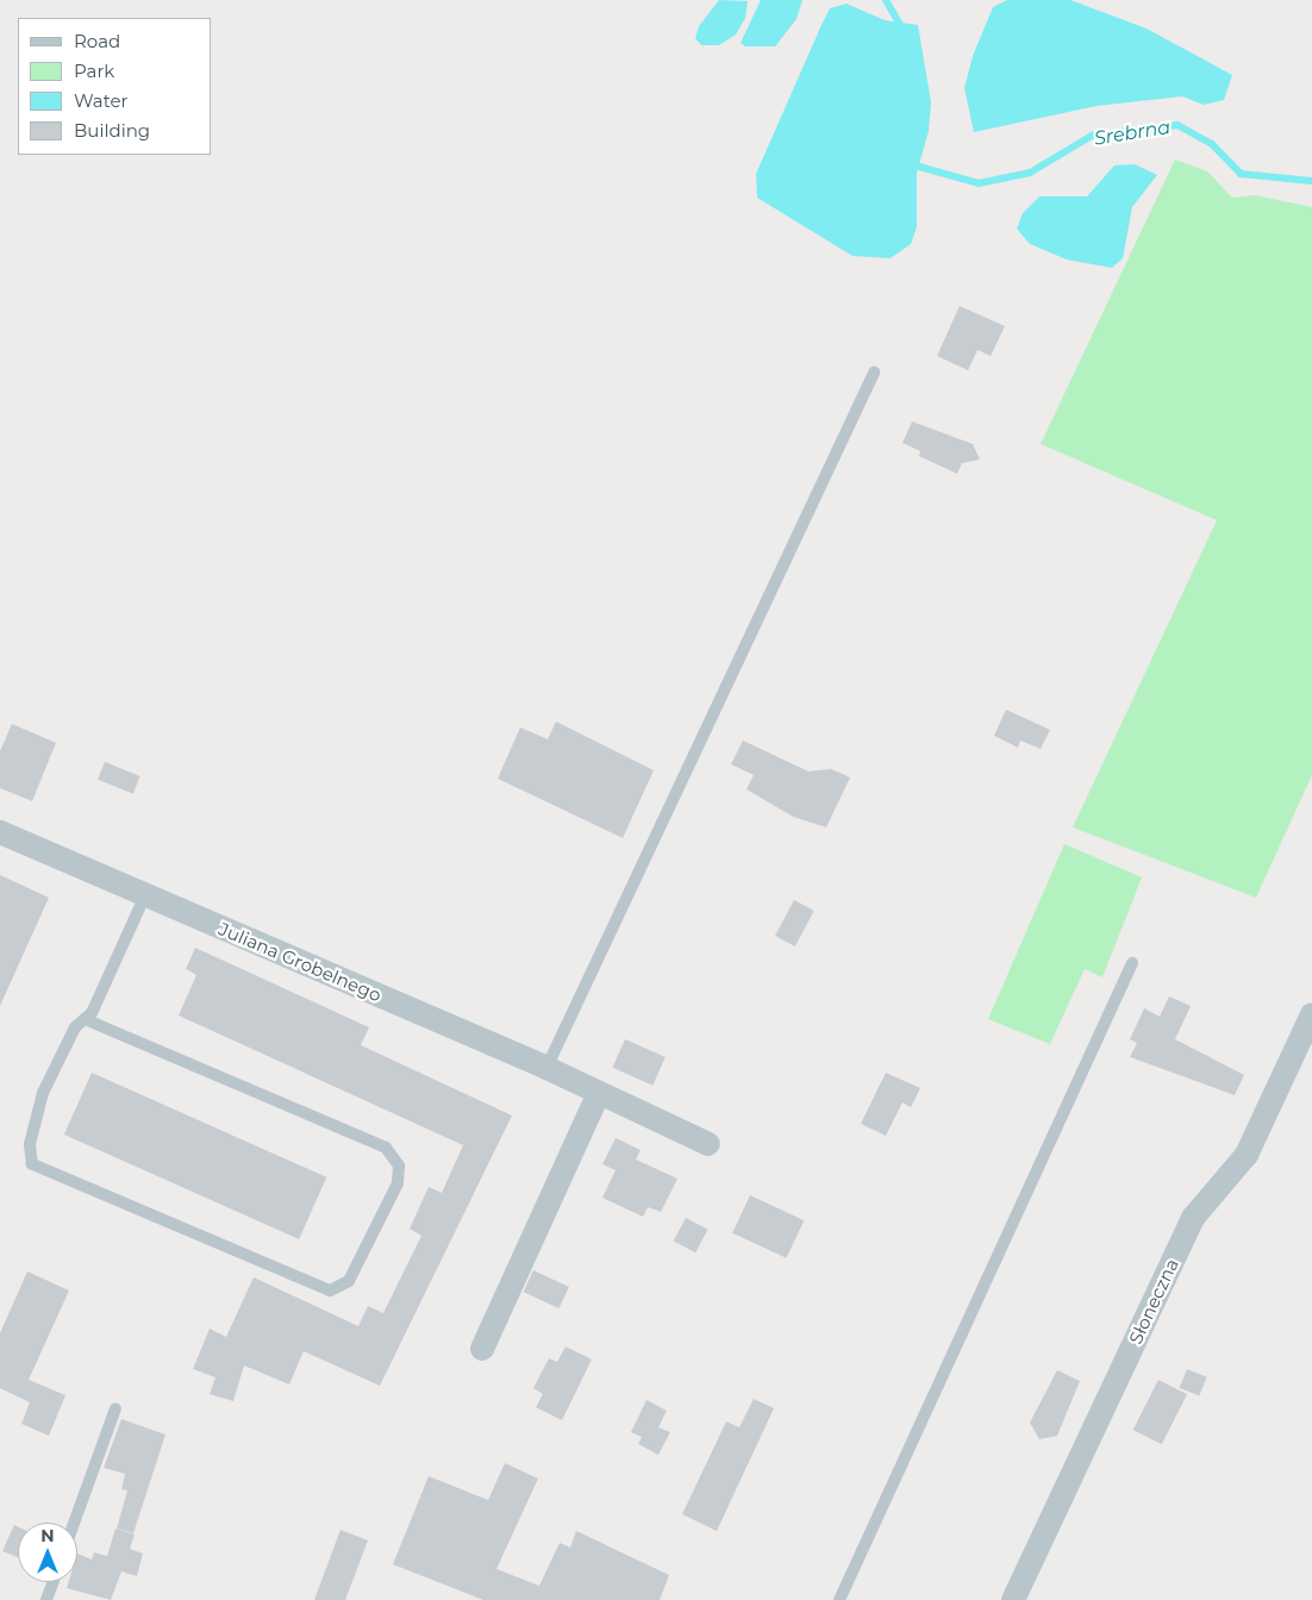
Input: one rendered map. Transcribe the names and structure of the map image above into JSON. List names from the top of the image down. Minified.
{"streets":{"street":["Juliana Grobelnego","Słoneczna"]},"water":["Srebrna"],"legend":["Road","Park","Water","Building"],"north":"top"}
